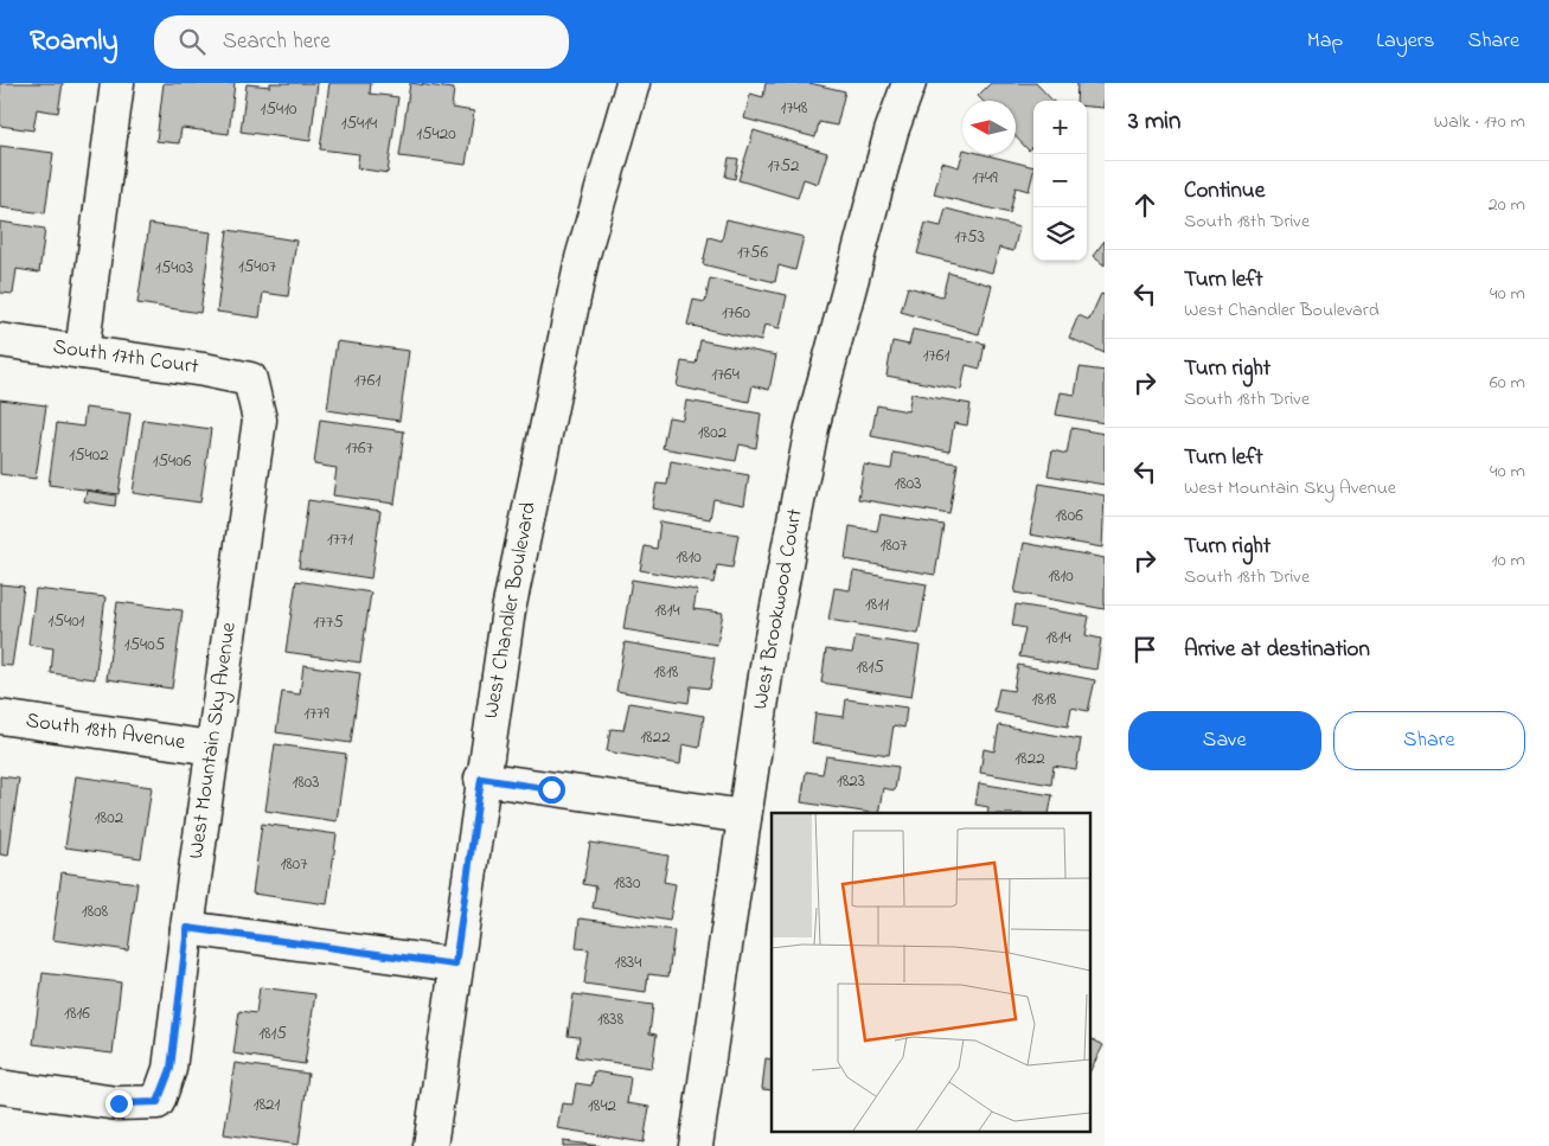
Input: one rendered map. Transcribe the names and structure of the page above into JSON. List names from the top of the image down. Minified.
{"streets":{"street":["South 17th Court","West Brookwood Court","West Chandler Boulevard","South 18th Avenue","West Mountain Sky Avenue"]},"crossings":[["South 17th Court","West Mountain Sky Avenue"],["South 18th Avenue","West Mountain Sky Avenue"]],"house_numbers":["1748","15410","15414","15420","1752","1749","1753","1756","15407","15403","1760","1761","1764","1761","1802","1767","15402","15406","1803","1806","1771","1807","1810","1810","1811","1814","15401","1775","1814","15405","1815","1818","1818","1779","1822","1822","1823","1803","1802","1807","1830","1808","1834","1816","1838","1815","1821","1842"],"north":"left","page":{"header":"Roamly","search":"Search here","nav":["Map","Layers","Share"],"heading":["3 min","Walk · 170 m"],"map_buttons":["+","−"],"list":[["Continue","South 18th Drive","20 m"],["Turn left","West Chandler Boulevard","40 m"],["Turn right","South 18th Drive","60 m"],["Turn left","West Mountain Sky Avenue","40 m"],["Turn right","South 18th Drive","10 m"],"Arrive at destination"],"buttons":["Save","Share"]}}
